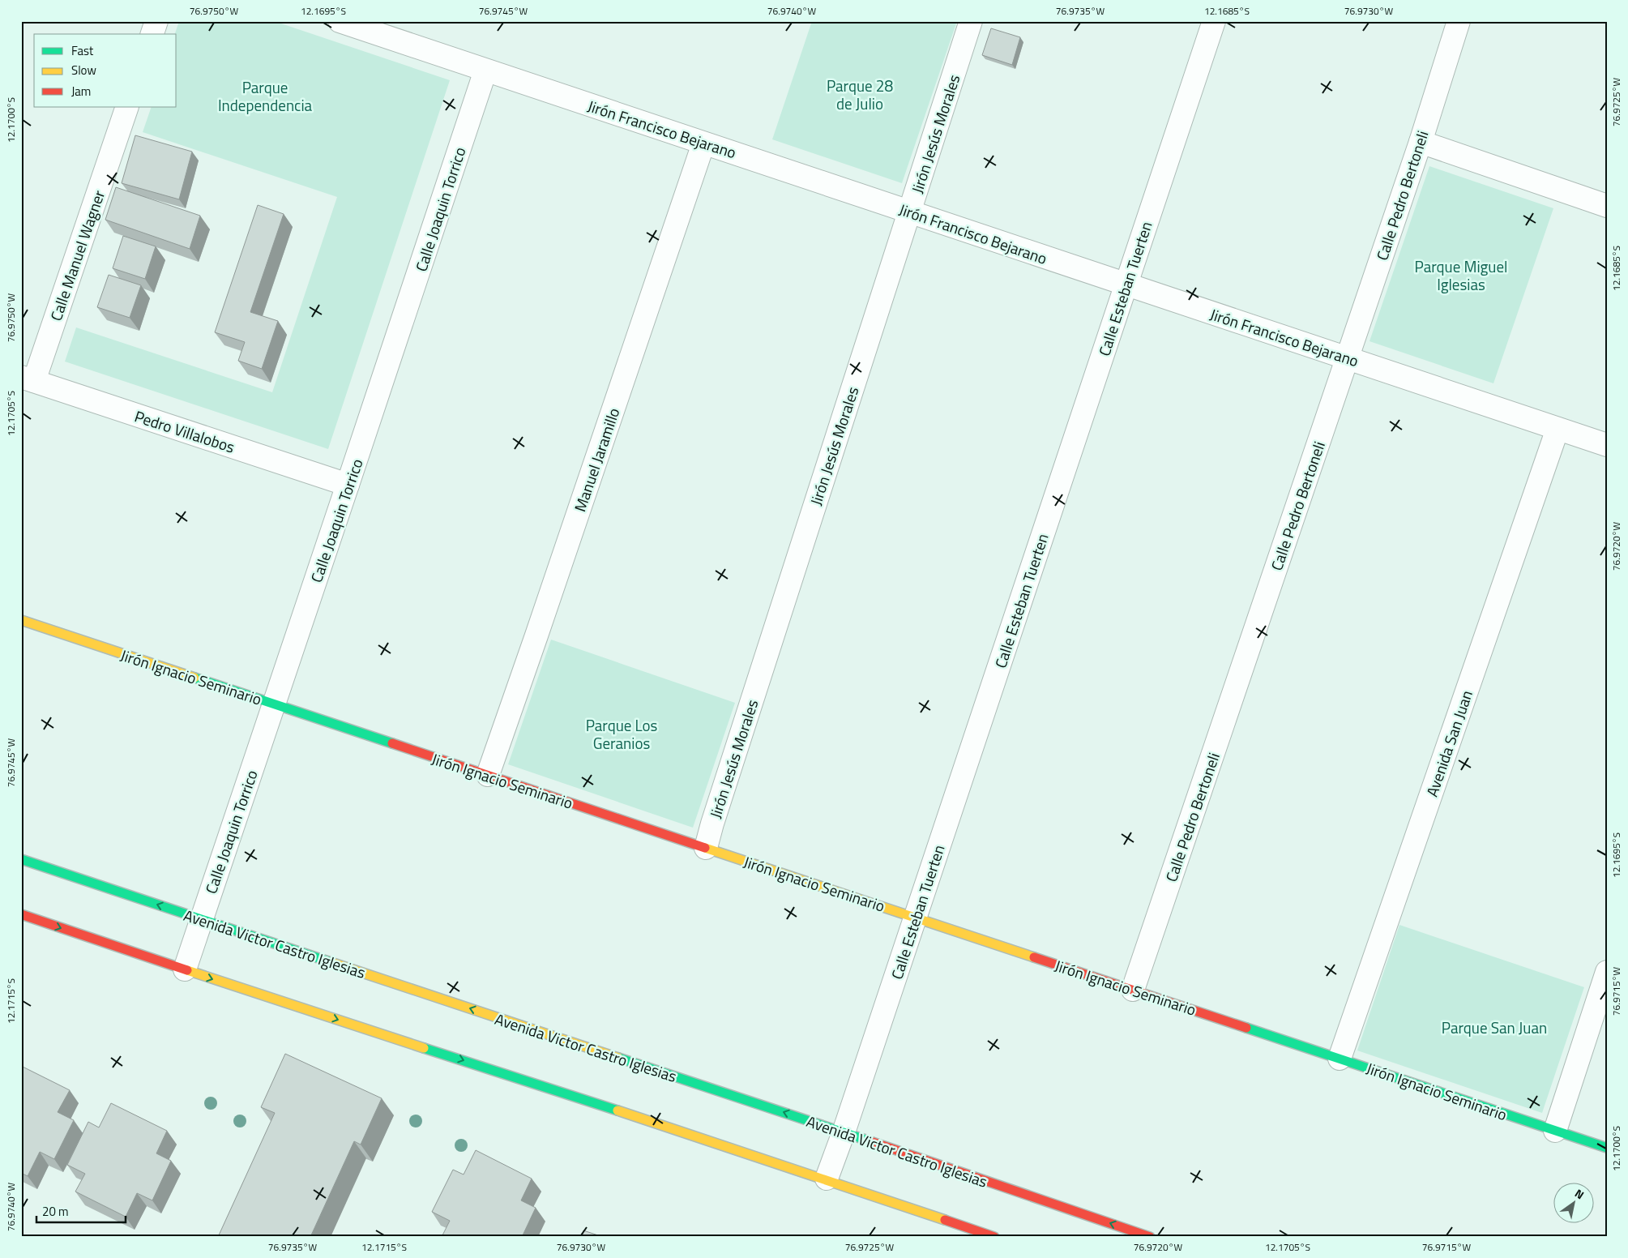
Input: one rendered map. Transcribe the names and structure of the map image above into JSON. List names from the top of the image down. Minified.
{"streets":{"street":["Jirón Francisco Bejarano","Jirón Jesús Morales","Calle Pedro Bertoneli","Calle Joaquin Torrico","Calle Manuel Wagner","Calle Esteban Tuerten","Pedro Villalobos","Manuel Jaramillo","Jirón Ignacio Seminario","Avenida San Juan","Avenida Victor Castro Iglesias"]},"crossings":[["Jirón Francisco Bejarano","Jirón Jesús Morales"],["Jirón Francisco Bejarano","Calle Pedro Bertoneli"],["Jirón Francisco Bejarano","Calle Joaquin Torrico"],["Jirón Francisco Bejarano","Calle Esteban Tuerten"],["Jirón Francisco Bejarano","Manuel Jaramillo"],["Jirón Francisco Bejarano","Avenida San Juan"],["Jirón Jesús Morales","Jirón Ignacio Seminario"],["Calle Pedro Bertoneli","Jirón Ignacio Seminario"],["Calle Joaquin Torrico","Pedro Villalobos"],["Calle Joaquin Torrico","Jirón Ignacio Seminario"],["Calle Joaquin Torrico","Avenida Victor Castro Iglesias"],["Calle Manuel Wagner","Pedro Villalobos"],["Calle Esteban Tuerten","Jirón Ignacio Seminario"],["Calle Esteban Tuerten","Avenida Victor Castro Iglesias"],["Manuel Jaramillo","Jirón Ignacio Seminario"],["Jirón Ignacio Seminario","Avenida San Juan"]],"parks":["Parque 28 de Julio","Parque Independencia","Parque Miguel Iglesias","Parque Los Geranios","Parque San Juan"],"legend":["Fast","Slow","Jam"],"scale_bar":"20 m","north":"top right","coordinates":["76.9750°W","12.1695°S","76.9745°W","76.9740°W","76.9735°W","12.1685°S","76.9730°W","76.9725°W","12.1700°S","12.1705°S","76.9720°W","76.9715°W","12.1715°S"]}
